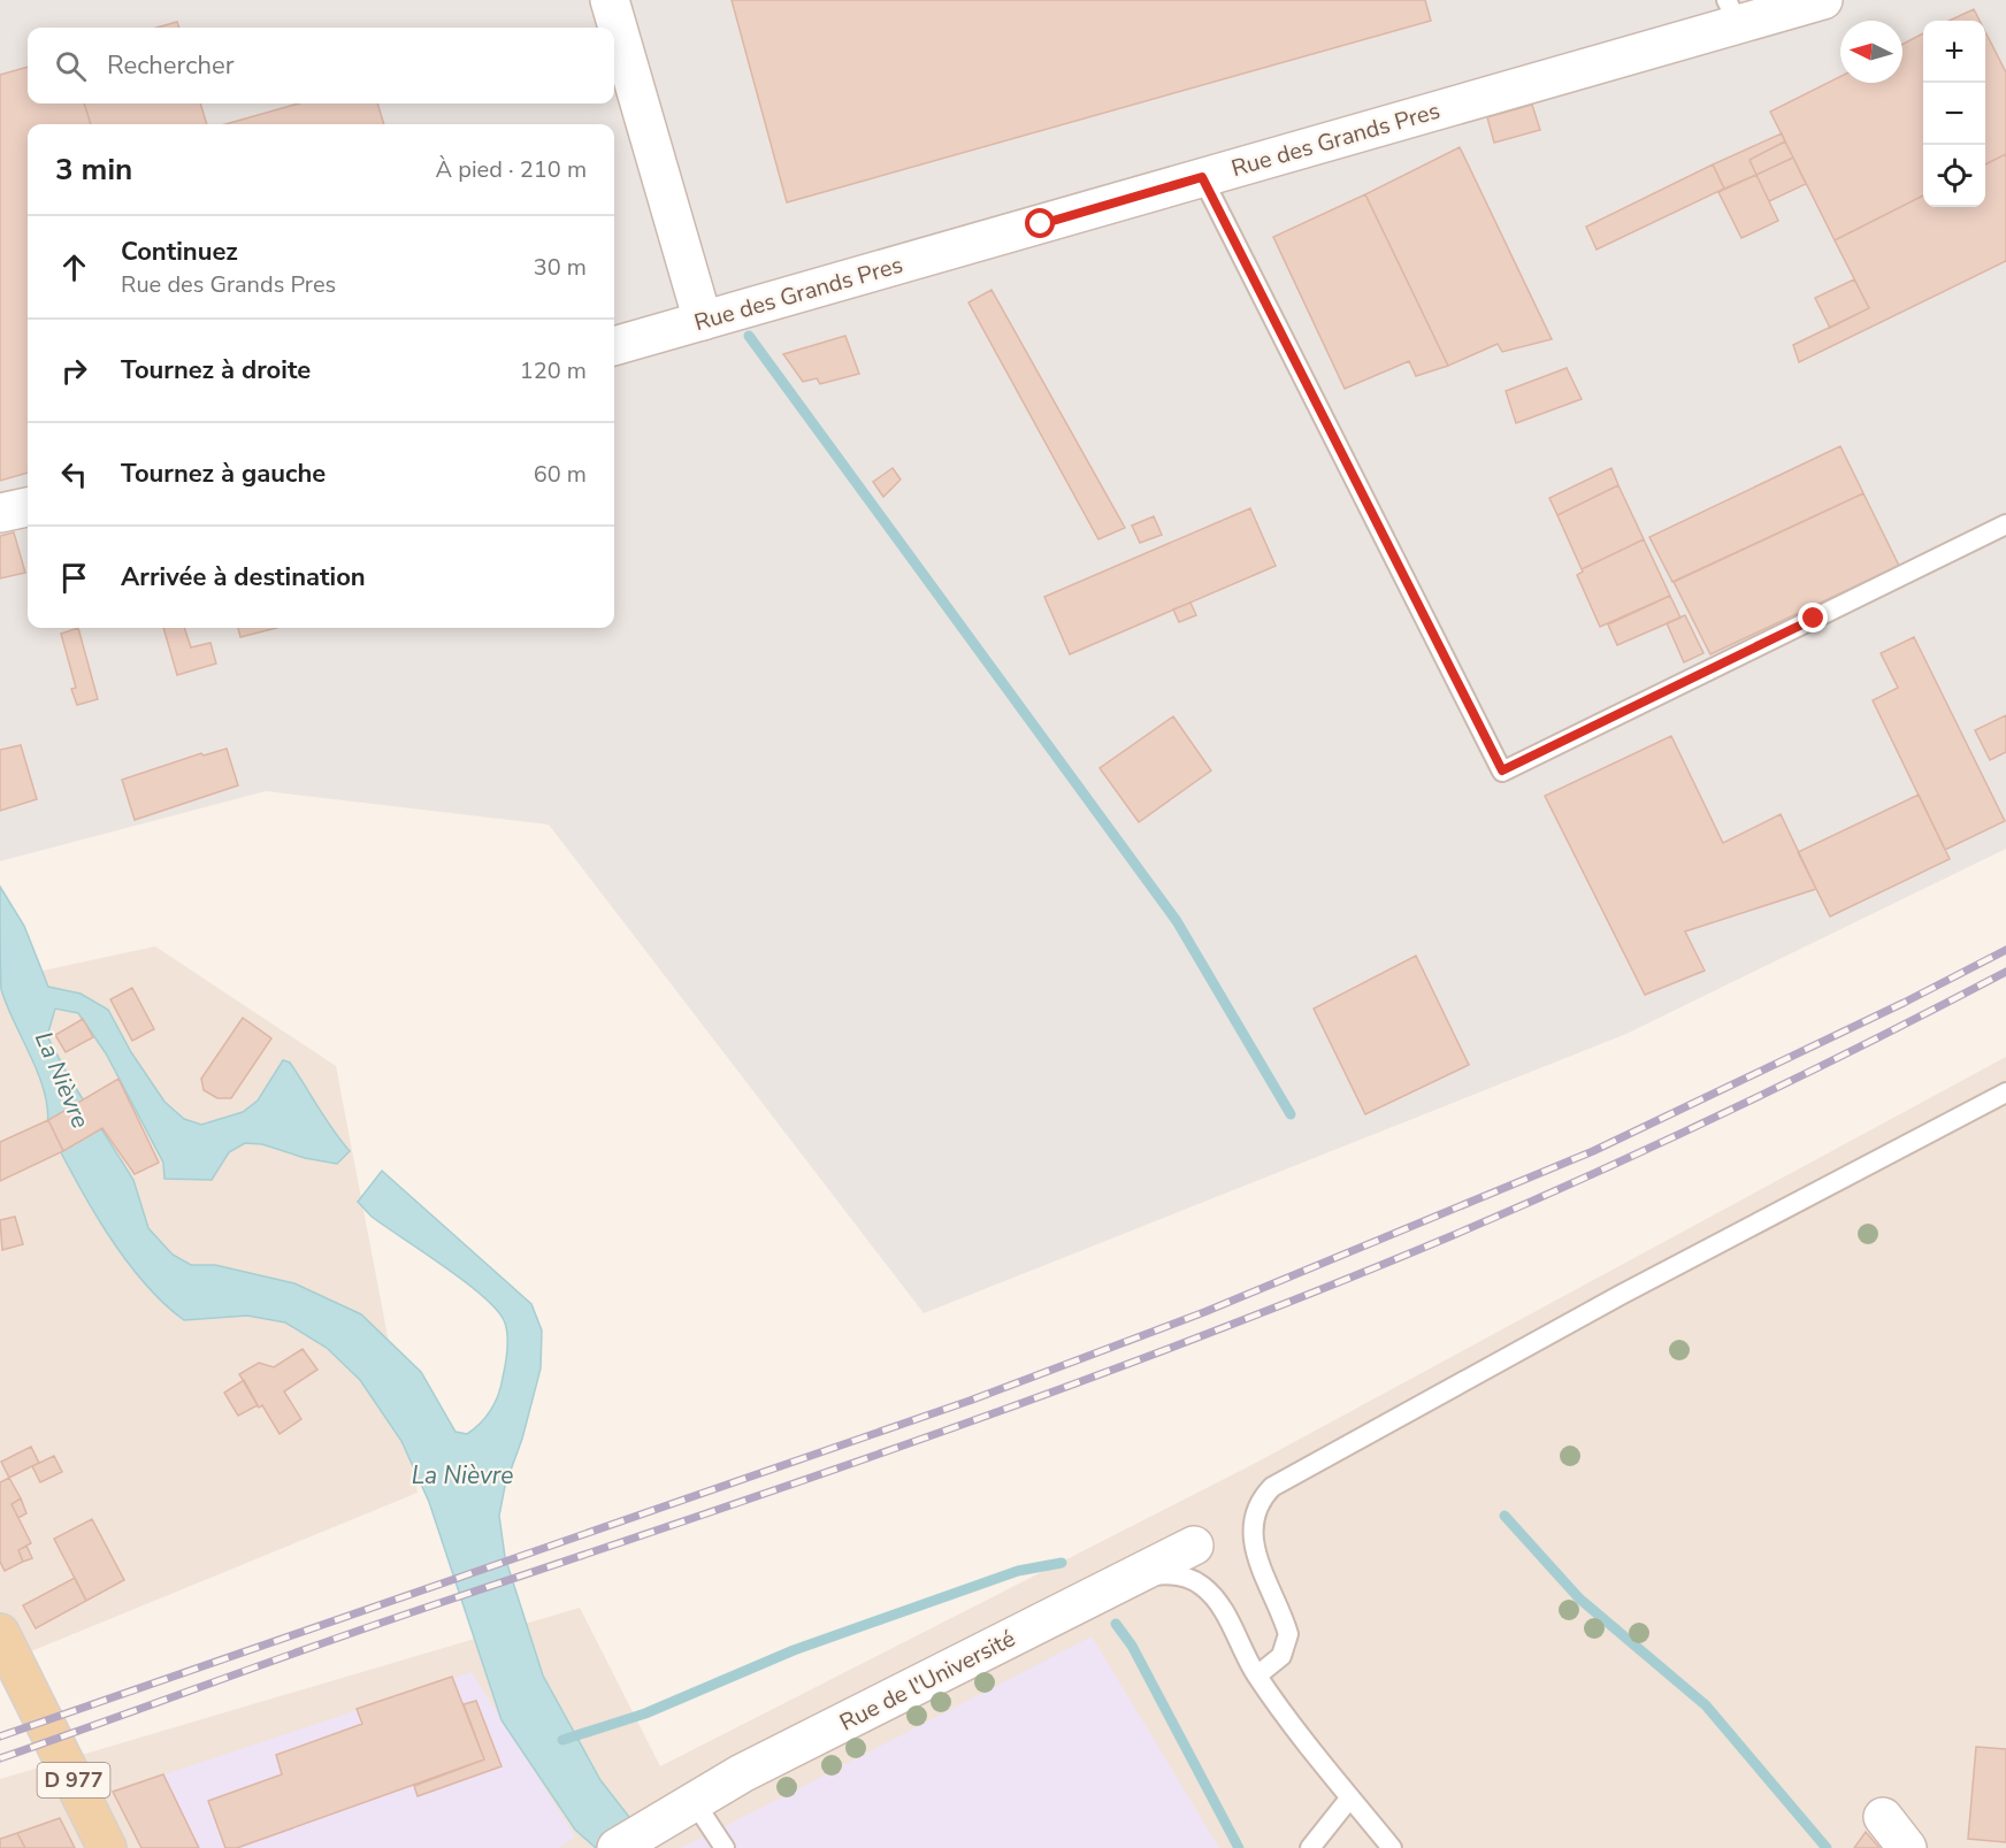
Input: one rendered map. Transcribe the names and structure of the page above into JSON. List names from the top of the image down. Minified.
{"streets":{"main road":["D 977"],"street":["Rue des Grands Pres","Rue de l'Université"]},"water":["La Nièvre"],"north":"left","page":{"map_buttons":["+","−"],"search":"Rechercher","heading":["3 min","À pied · 210 m"],"list":[["Continuez","Rue des Grands Pres","30 m"],["Tournez à droite","120 m"],["Tournez à gauche","60 m"],"Arrivée à destination"]}}
